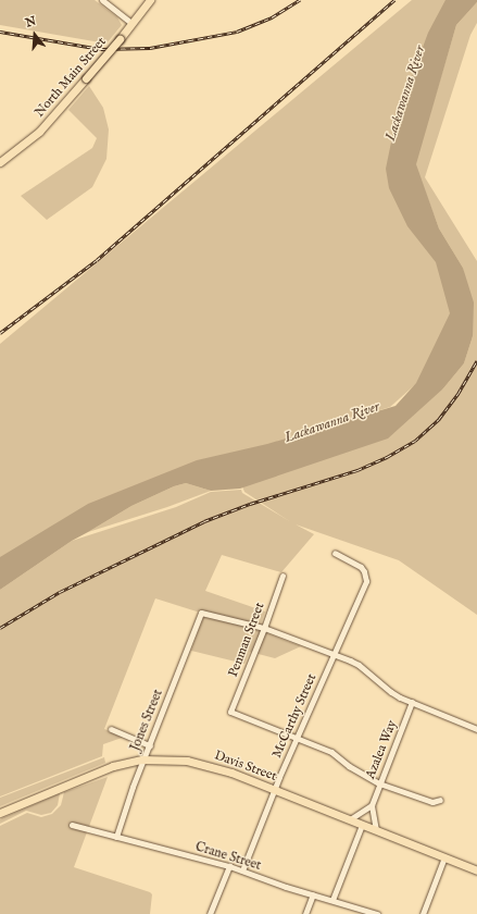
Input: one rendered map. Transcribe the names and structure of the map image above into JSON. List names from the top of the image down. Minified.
{"streets":{"main road":["North Main Street","Davis Street"],"street":["Penman Street","McCarthy Street","Jones Street","Azalea Way","Crane Street"]},"crossings":[["Penman Street","McCarthy Street"],["Penman Street","Jones Street"],["McCarthy Street","Davis Street"],["McCarthy Street","Crane Street"],["Jones Street","Davis Street"],["Jones Street","Crane Street"],["Azalea Way","Davis Street"]],"water":["Lackawanna River"],"north":"top"}
